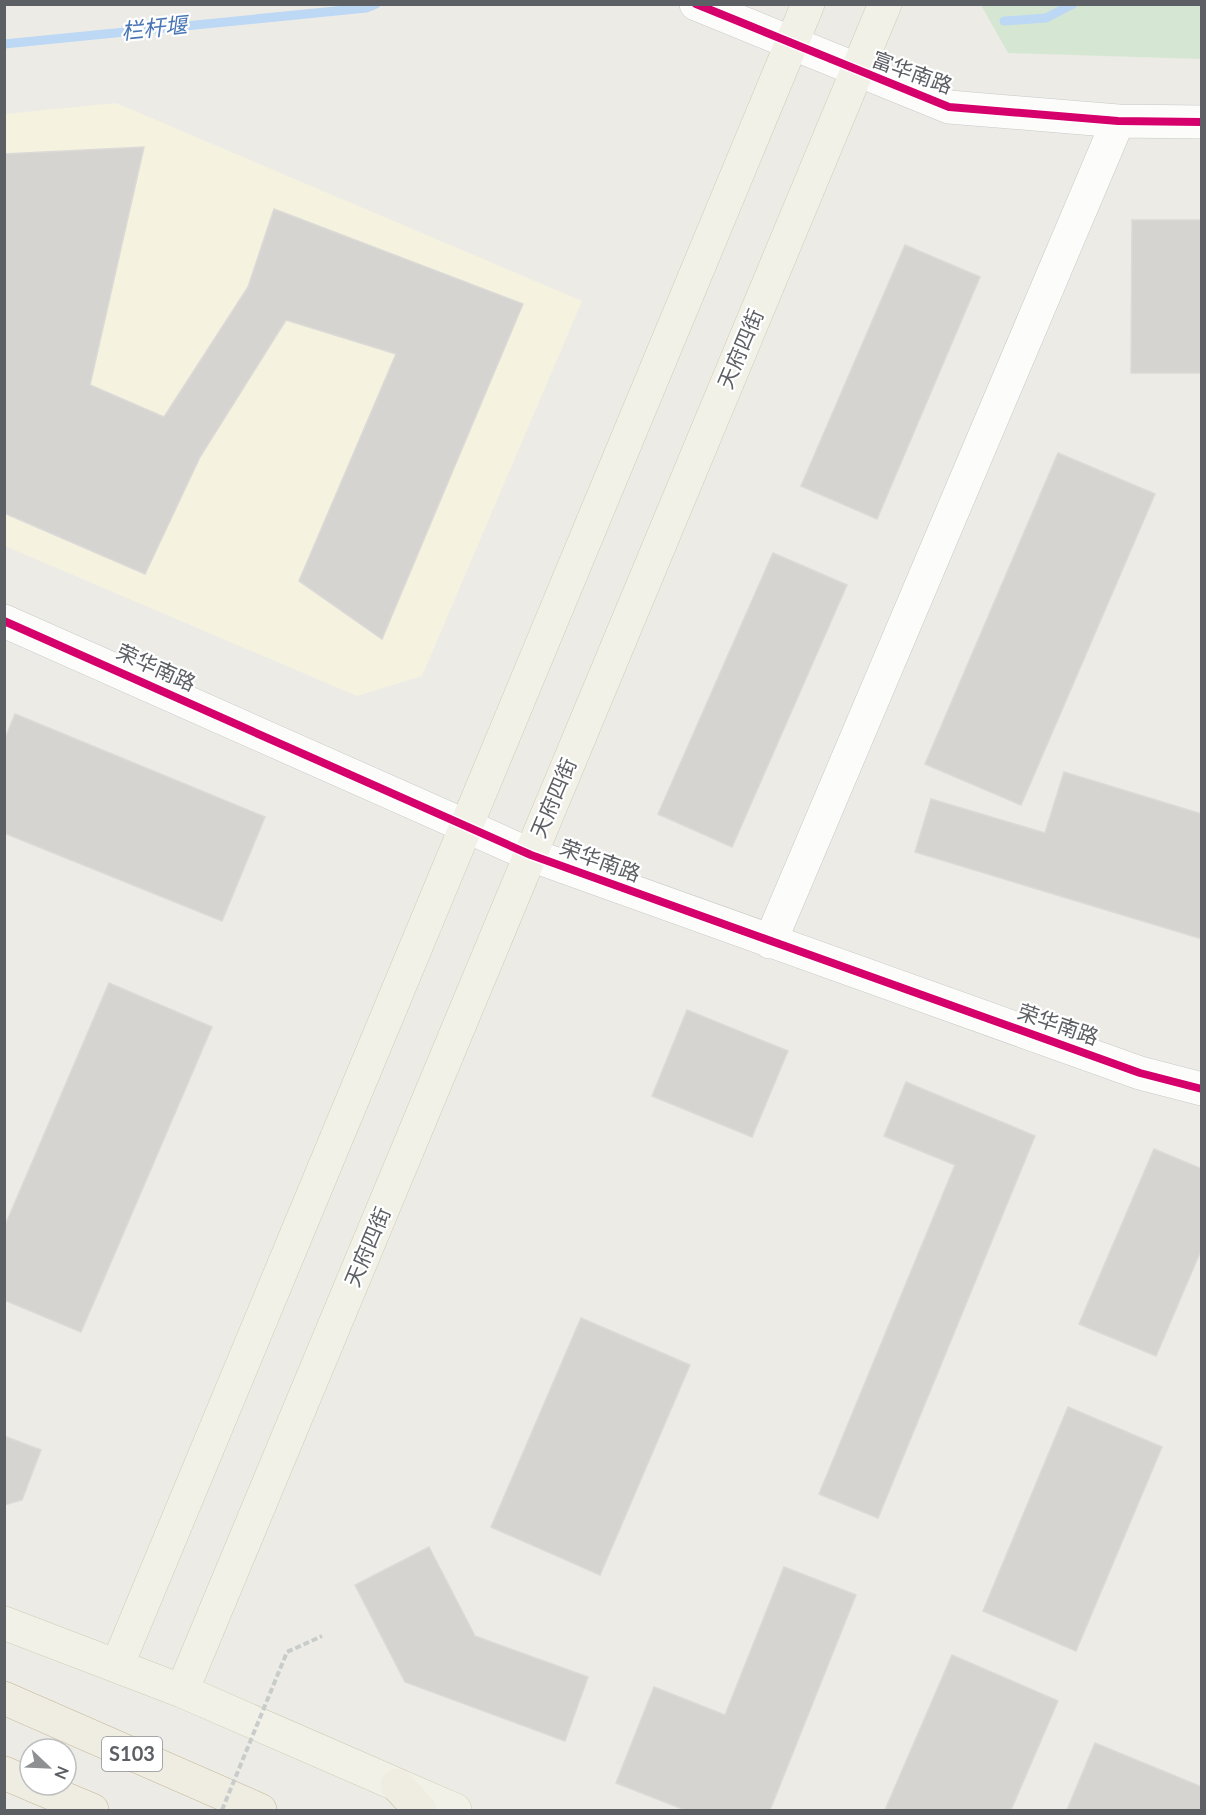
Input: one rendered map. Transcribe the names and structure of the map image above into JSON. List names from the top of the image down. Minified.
{"streets":{"highway":["S103"],"main road":["天府四街"],"street":["富华南路","荣华南路"]},"crossings":[["富华南路","天府四街"],["天府四街","荣华南路"]],"water":["栏杆堰"],"north":"bottom right"}
